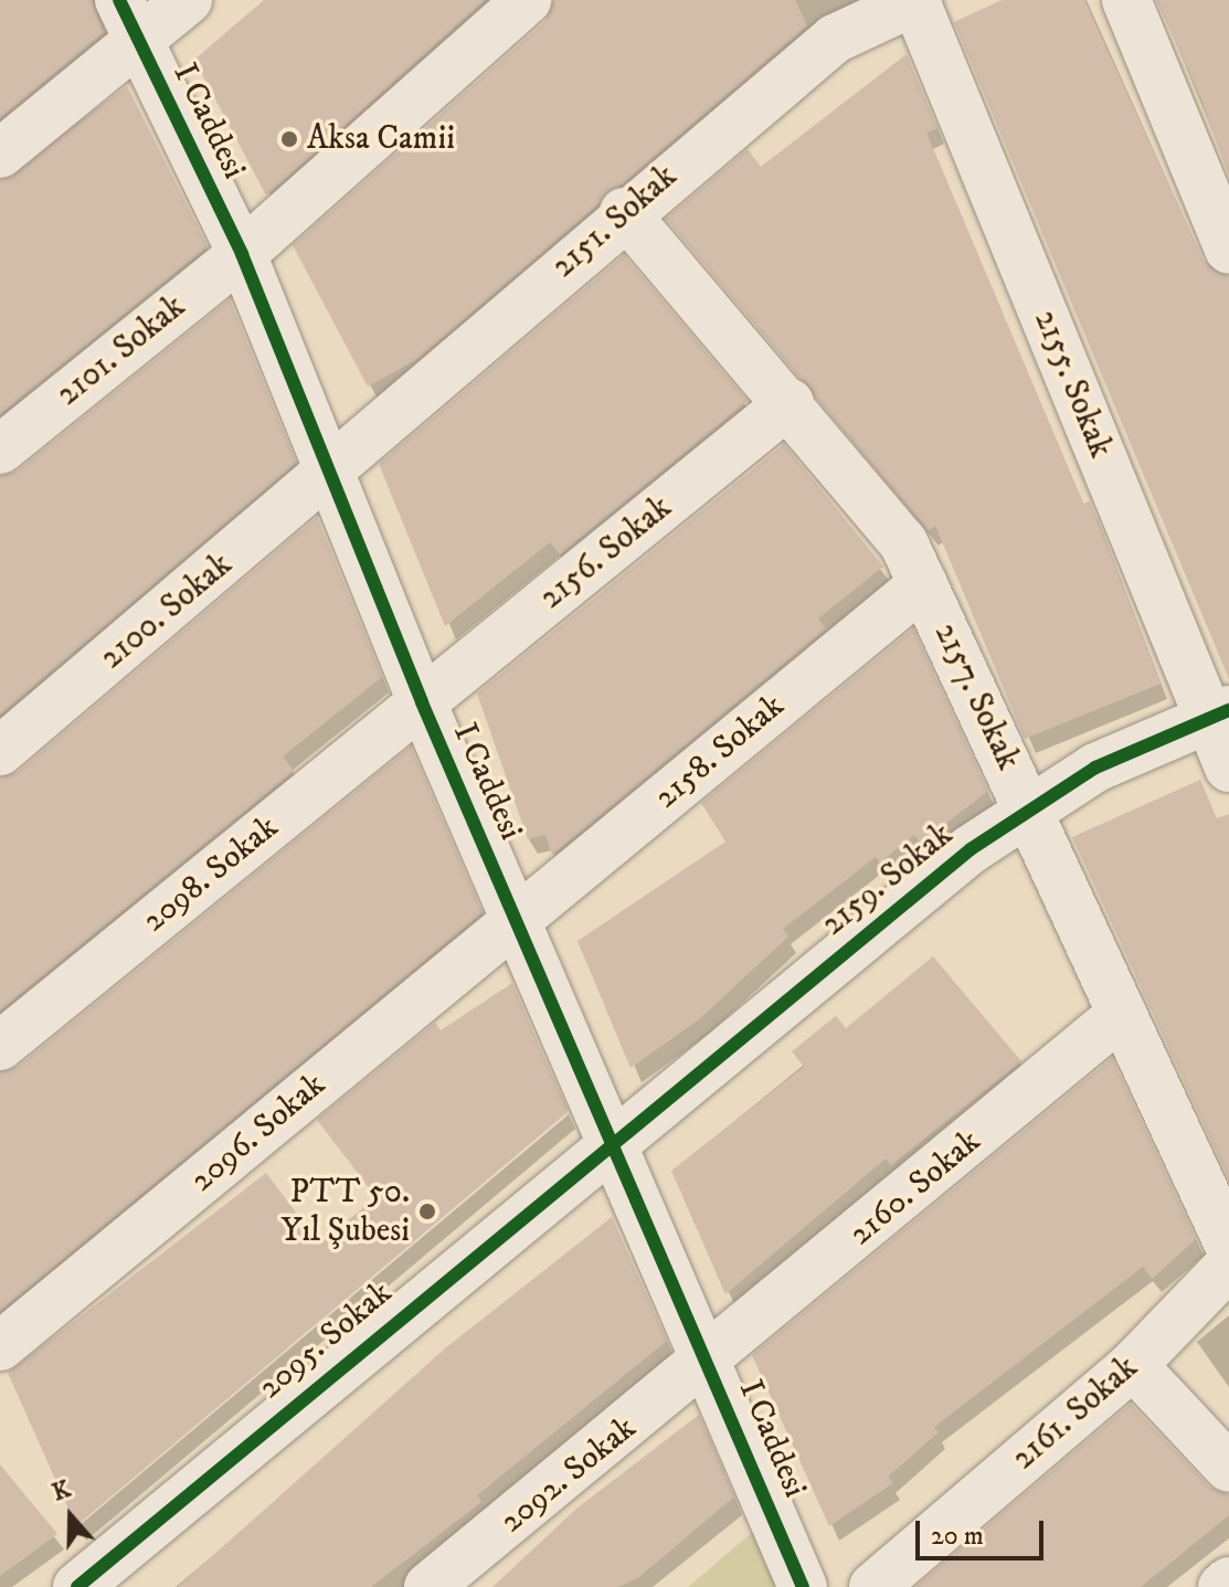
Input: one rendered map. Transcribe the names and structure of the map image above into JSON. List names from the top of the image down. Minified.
{"streets":{"street":["I Caddesi","2151. Sokak","2101. Sokak","2155. Sokak","2156. Sokak","2100. Sokak","2157. Sokak","2158. Sokak","2098. Sokak","2159. Sokak","2096. Sokak","2160. Sokak","2095. Sokak","2161. Sokak","2092. Sokak"]},"crossings":[["I Caddesi","2151. Sokak"],["I Caddesi","2101. Sokak"],["I Caddesi","2156. Sokak"],["I Caddesi","2100. Sokak"],["I Caddesi","2158. Sokak"],["I Caddesi","2098. Sokak"],["I Caddesi","2159. Sokak"],["I Caddesi","2096. Sokak"],["I Caddesi","2160. Sokak"],["I Caddesi","2095. Sokak"],["I Caddesi","2092. Sokak"],["2151. Sokak","2155. Sokak"],["2151. Sokak","2100. Sokak"],["2151. Sokak","2157. Sokak"],["2155. Sokak","2159. Sokak"],["2156. Sokak","2157. Sokak"],["2156. Sokak","2098. Sokak"],["2157. Sokak","2158. Sokak"],["2157. Sokak","2159. Sokak"],["2157. Sokak","2160. Sokak"],["2158. Sokak","2096. Sokak"],["2159. Sokak","2095. Sokak"],["2160. Sokak","2092. Sokak"]],"places":["Aksa Camii","PTT 50. Yıl Şubesi"],"scale_bar":"20 m","north":"top"}
